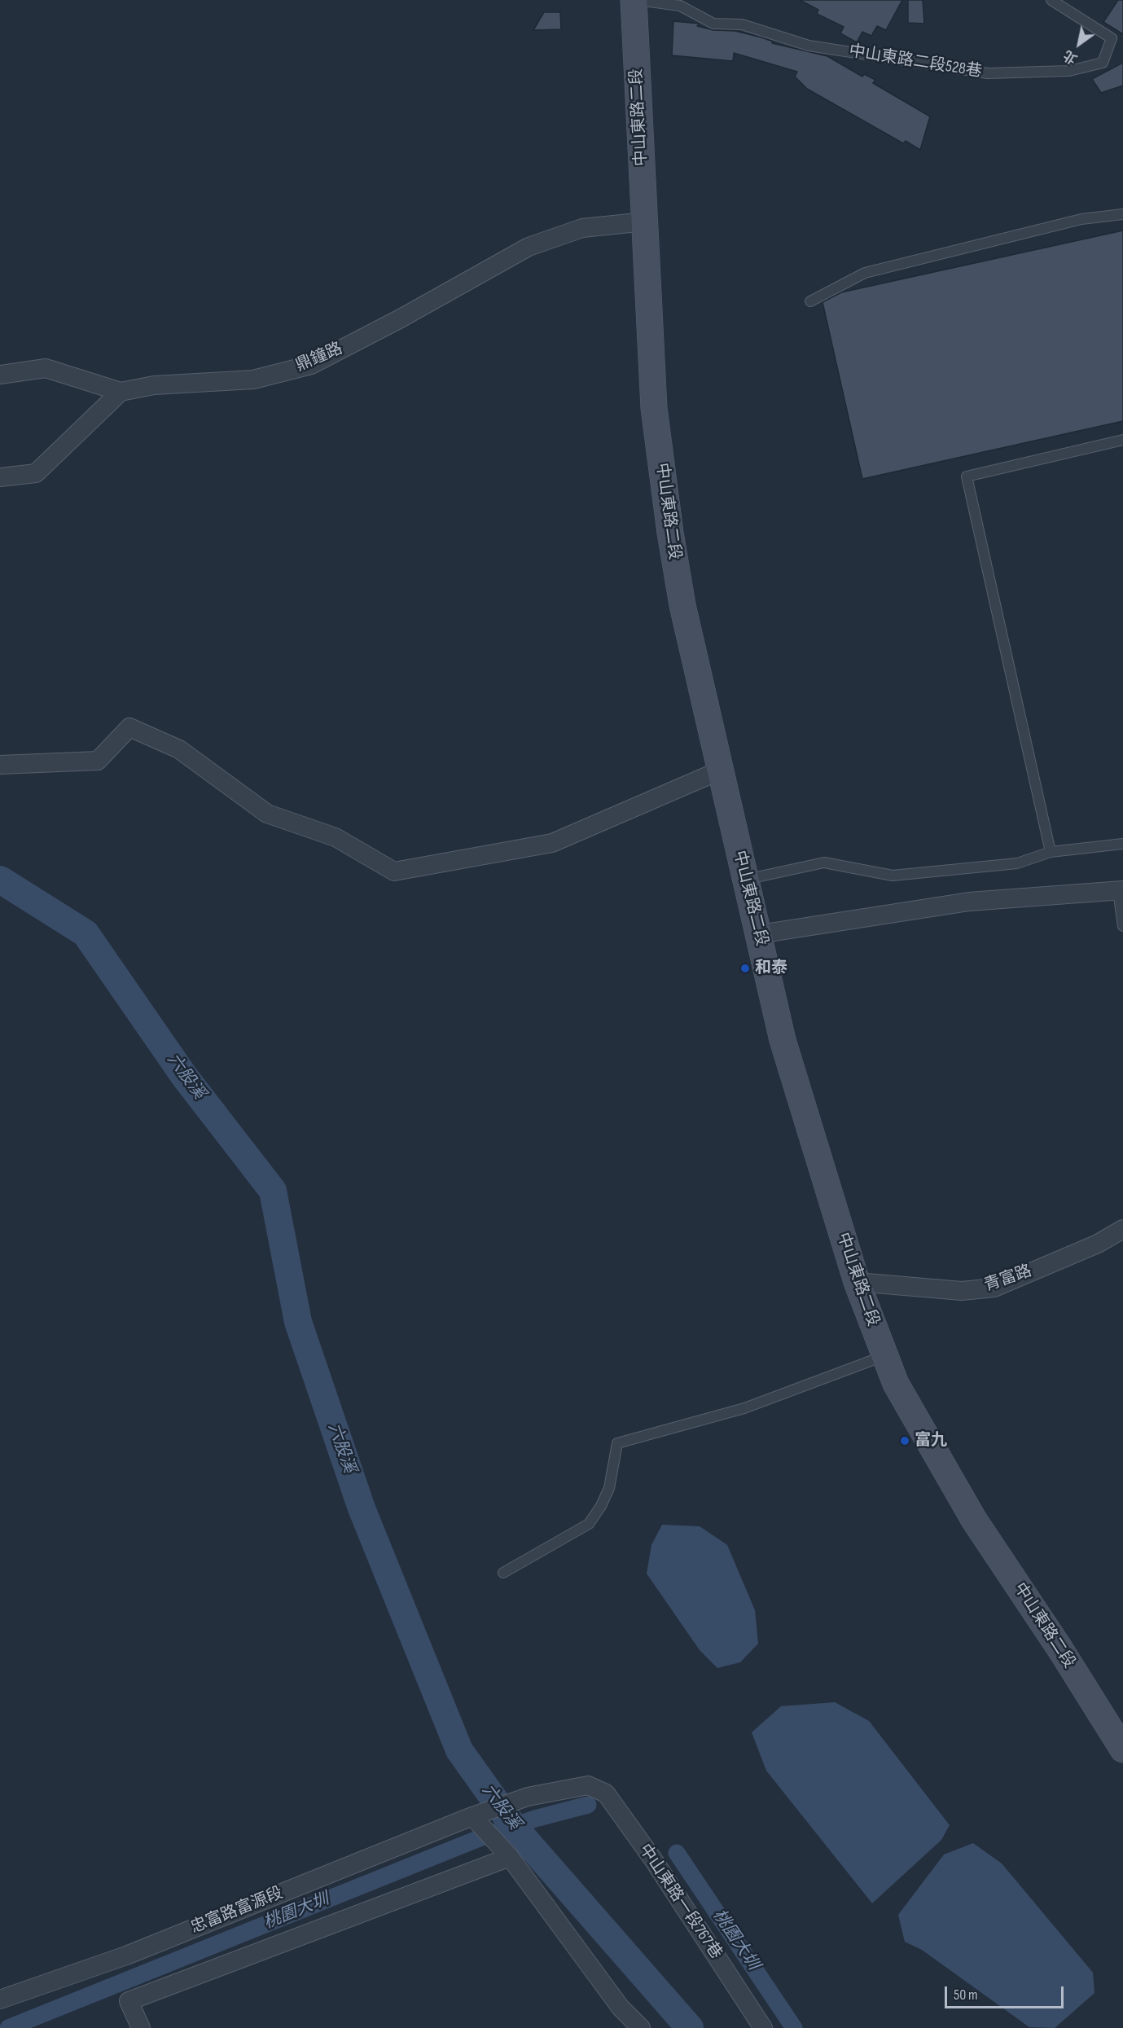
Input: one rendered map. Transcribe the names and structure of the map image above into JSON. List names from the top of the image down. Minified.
{"streets":{"main road":["中山東路二段"],"street":["鼎鐘路","青富路","中山東路一段767巷","忠富路富源段"],"lane":["中山東路二段528巷"]},"crossings":[["中山東路二段528巷","中山東路二段"],["中山東路二段","鼎鐘路"],["中山東路二段","青富路"],["中山東路一段767巷","忠富路富源段"]],"water":["六股溪","桃園大圳"],"places":["和泰","富九"],"scale_bar":"50 m","north":"bottom left"}
